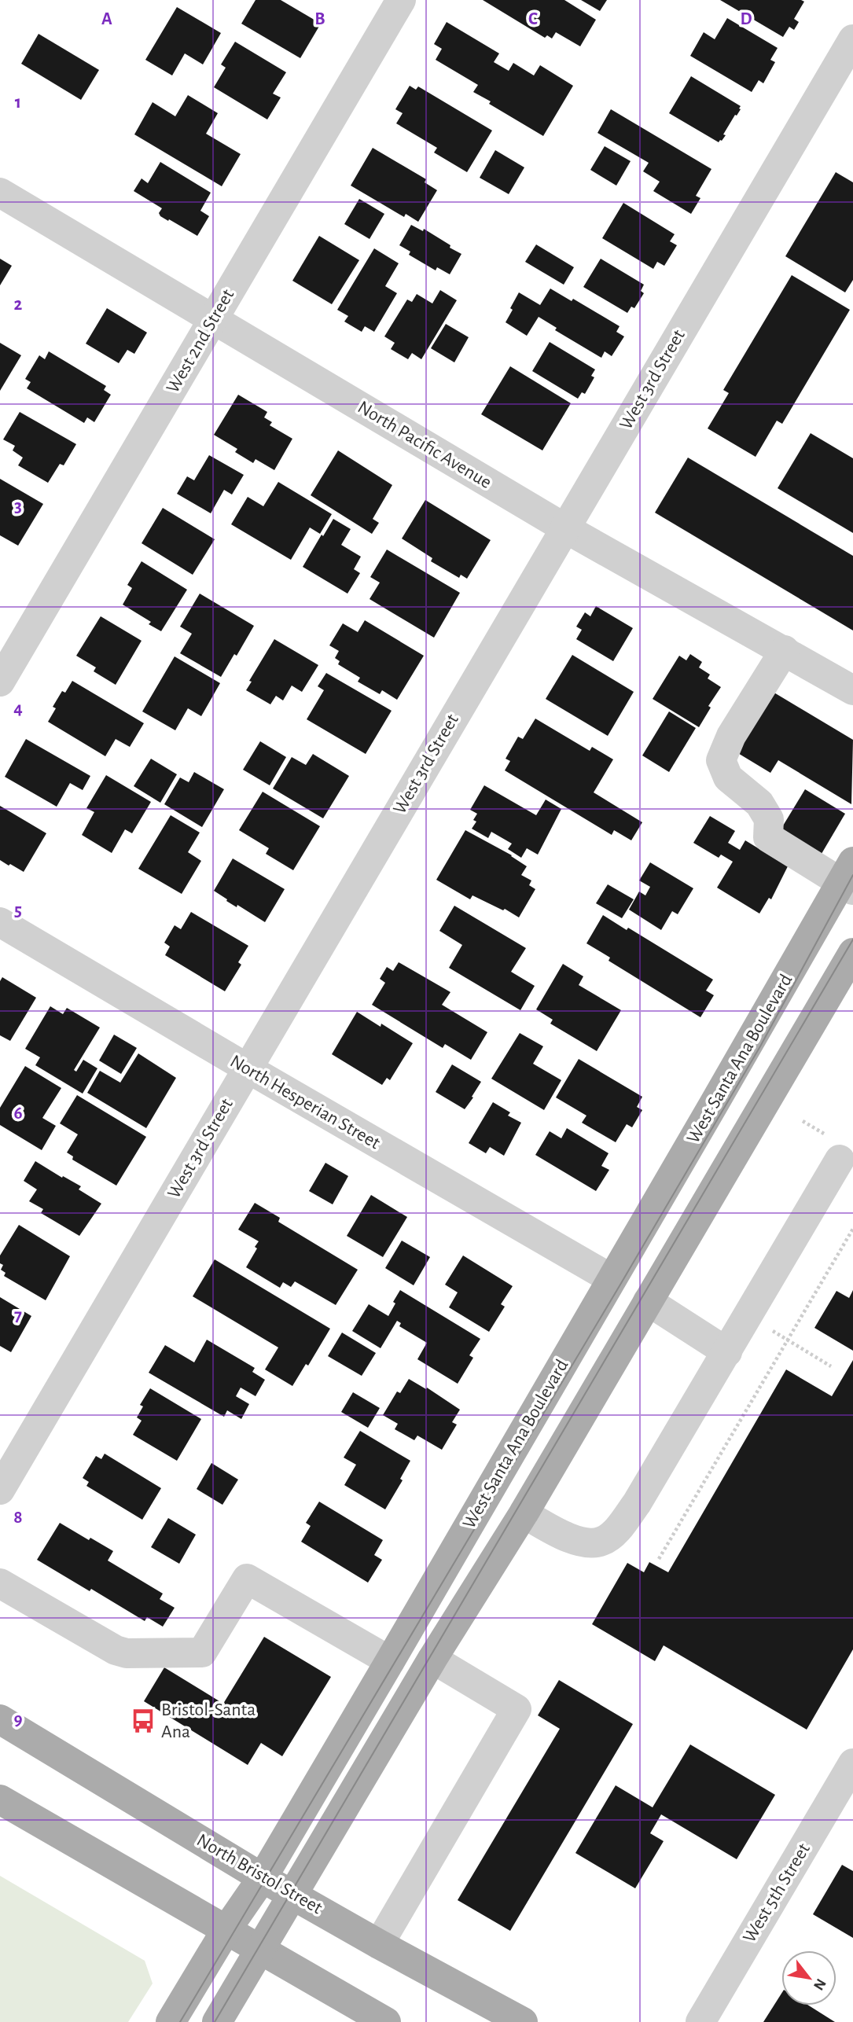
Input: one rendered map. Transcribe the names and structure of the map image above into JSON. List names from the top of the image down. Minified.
{"streets":{"main road":["West Santa Ana Boulevard","North Bristol Street"],"street":["West 2nd Street","West 3rd Street","North Pacific Avenue","North Hesperian Street","West 5th Street"]},"crossings":[["West 2nd Street","North Pacific Avenue"],["West 3rd Street","North Pacific Avenue"],["West 3rd Street","North Hesperian Street"],["West Santa Ana Boulevard","North Hesperian Street"],["West Santa Ana Boulevard","North Bristol Street"]],"places":{"bus stop":["Bristol-Santa Ana"]},"north":"bottom right","grid":{"columns":["A","B","C","D"],"rows":["1","2","3","4","5","6","7","8","9"]}}
